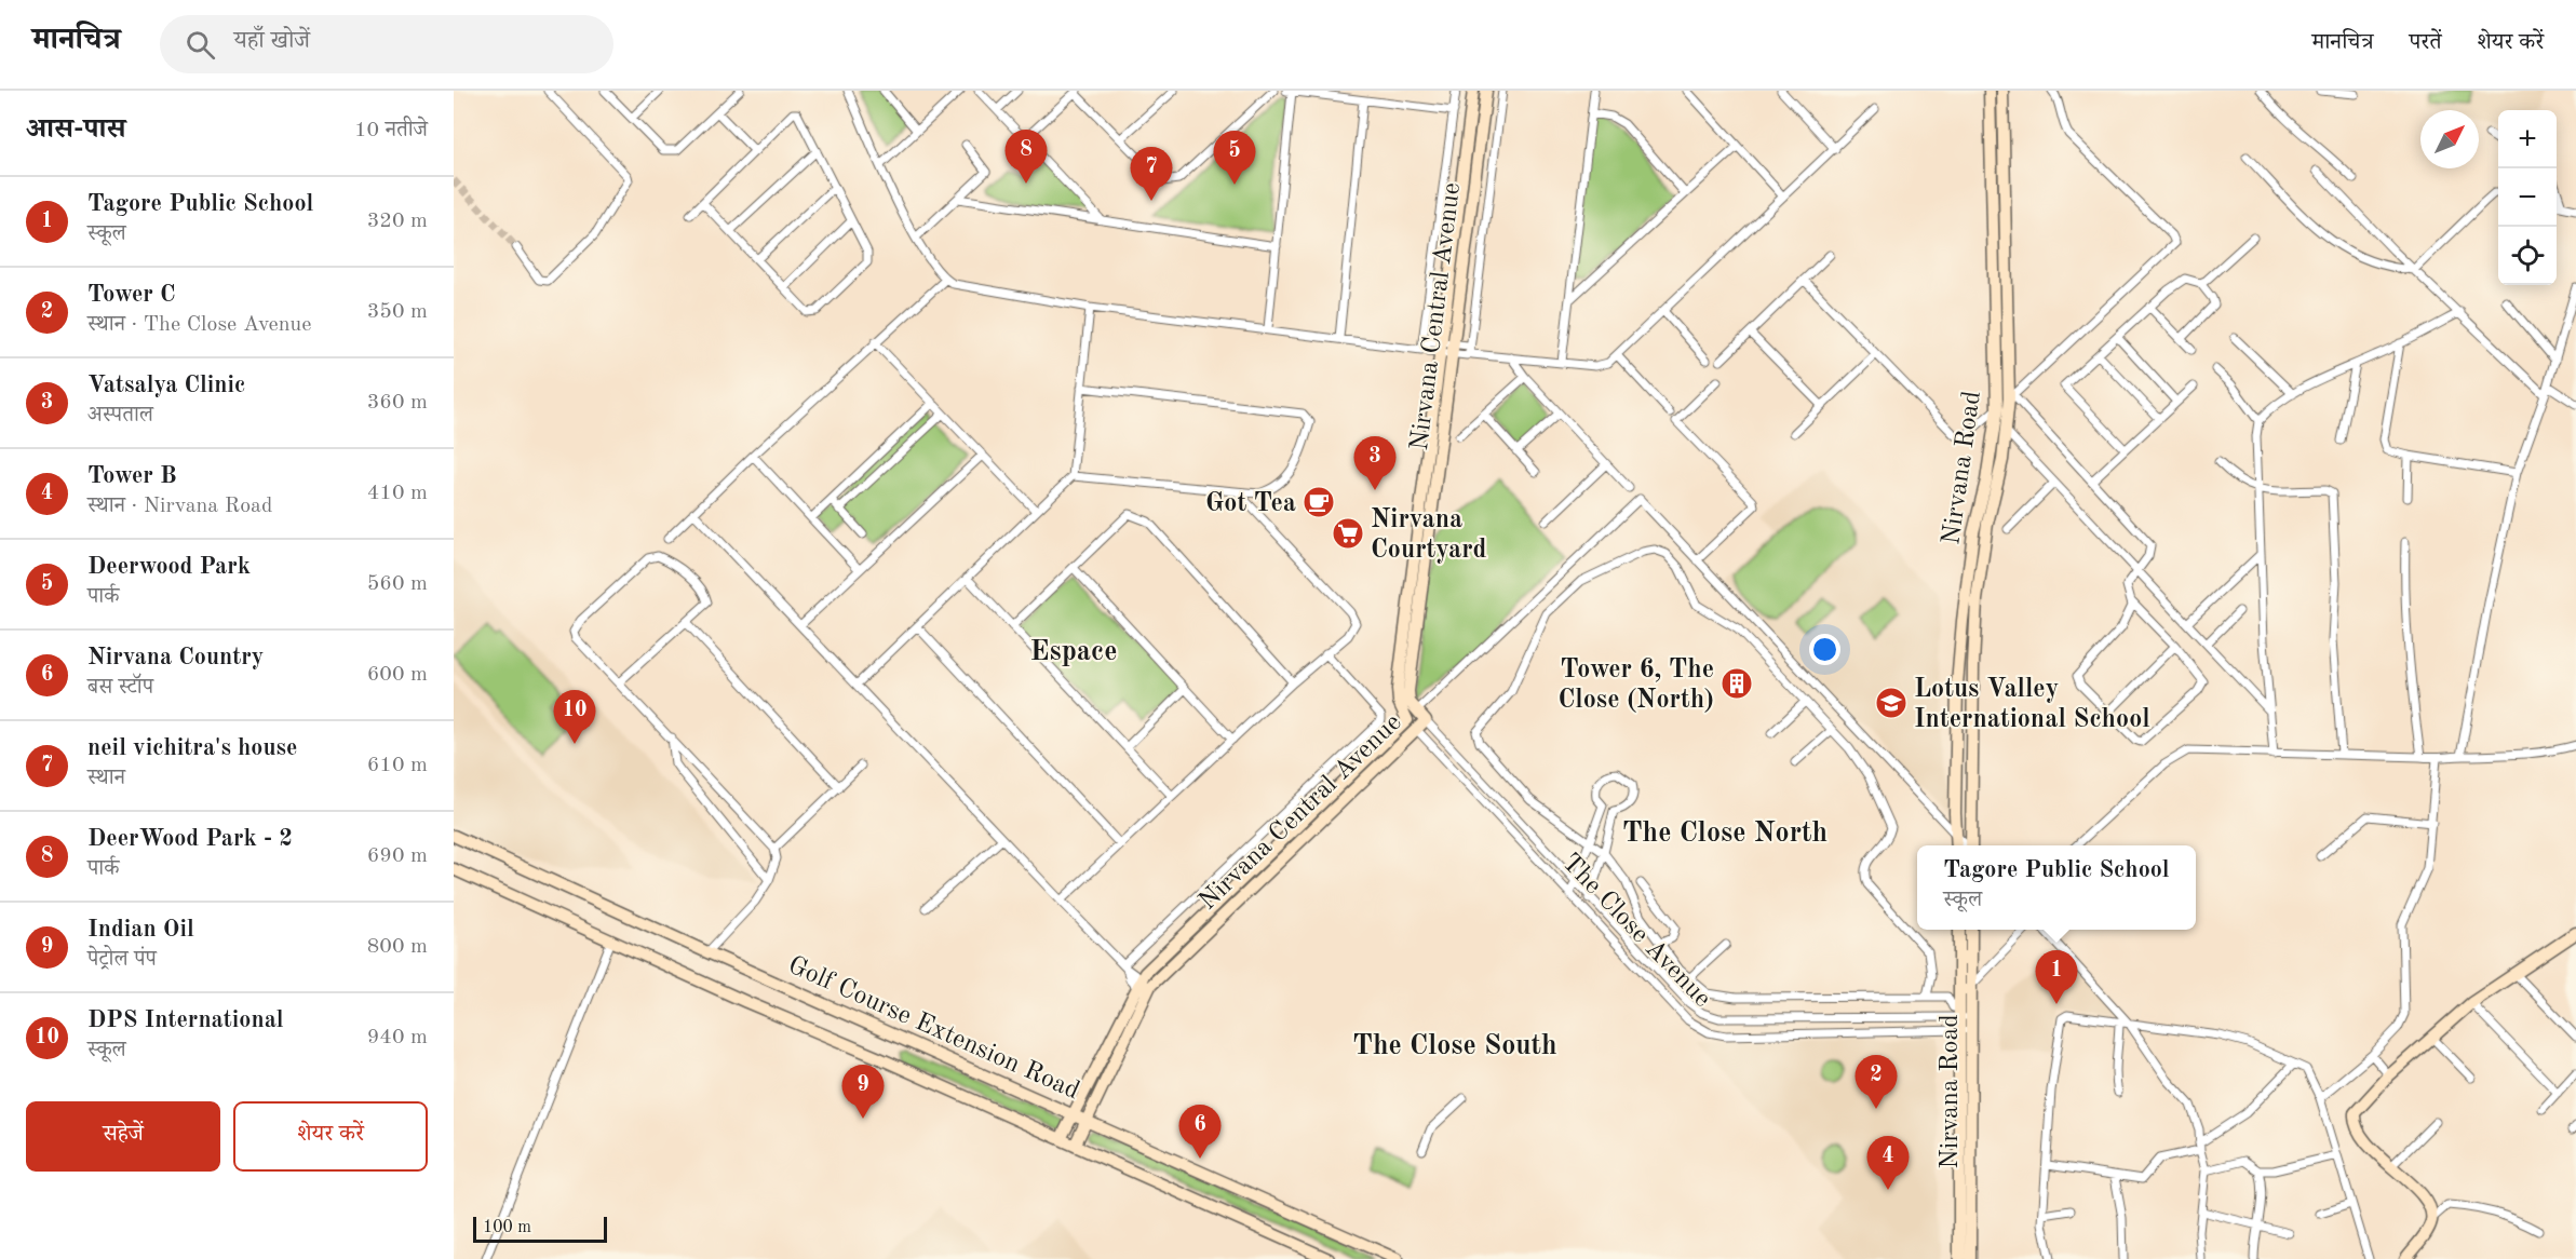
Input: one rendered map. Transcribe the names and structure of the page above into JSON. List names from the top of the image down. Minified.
{"streets":{"main road":["Nirvana Central Avenue","Nirvana Road","The Close Avenue","Golf Course Extension Road"]},"crossings":[["Nirvana Central Avenue","The Close Avenue"],["Nirvana Central Avenue","Golf Course Extension Road"],["Nirvana Road","The Close Avenue"]],"districts":["Espace","The Close North","The Close South"],"places":{"cafe":["Got Tea"],"supermarket":["Nirvana Courtyard"],"building":["Tower 6, The Close (North)"],"school or university":["Lotus Valley International School"]},"scale_bar":"100 m","north":"top right","page":{"header":"मानचित्र","search":"यहाँ खोजें","nav":["मानचित्र","परतें","शेयर करें"],"heading":["आस-पास","10 नतीजे"],"map_buttons":["+","−"],"pins":["8","5","7","3","10","1","2","9","6","4"],"list":[{"mark":"1","name":"Tagore Public School","note":"स्कूल","value":"320 m"},{"mark":"2","name":"Tower C","note":"स्थान · The Close Avenue","value":"350 m"},{"mark":"3","name":"Vatsalya Clinic","note":"अस्पताल","value":"360 m"},{"mark":"4","name":"Tower B","note":"स्थान · Nirvana Road","value":"410 m"},{"mark":"5","name":"Deerwood Park","note":"पार्क","value":"560 m"},{"mark":"6","name":"Nirvana Country","note":"बस स्टॉप","value":"600 m"},{"mark":"7","name":"neil vichitra's house","note":"स्थान","value":"610 m"},{"mark":"8","name":"DeerWood Park - 2","note":"पार्क","value":"690 m"},{"mark":"9","name":"Indian Oil","note":"पेट्रोल पंप","value":"800 m"},{"mark":"10","name":"DPS International","note":"स्कूल","value":"940 m"}],"popup":["Tagore Public School","स्कूल"],"buttons":["सहेजें","शेयर करें"],"scale":"100 m"}}
